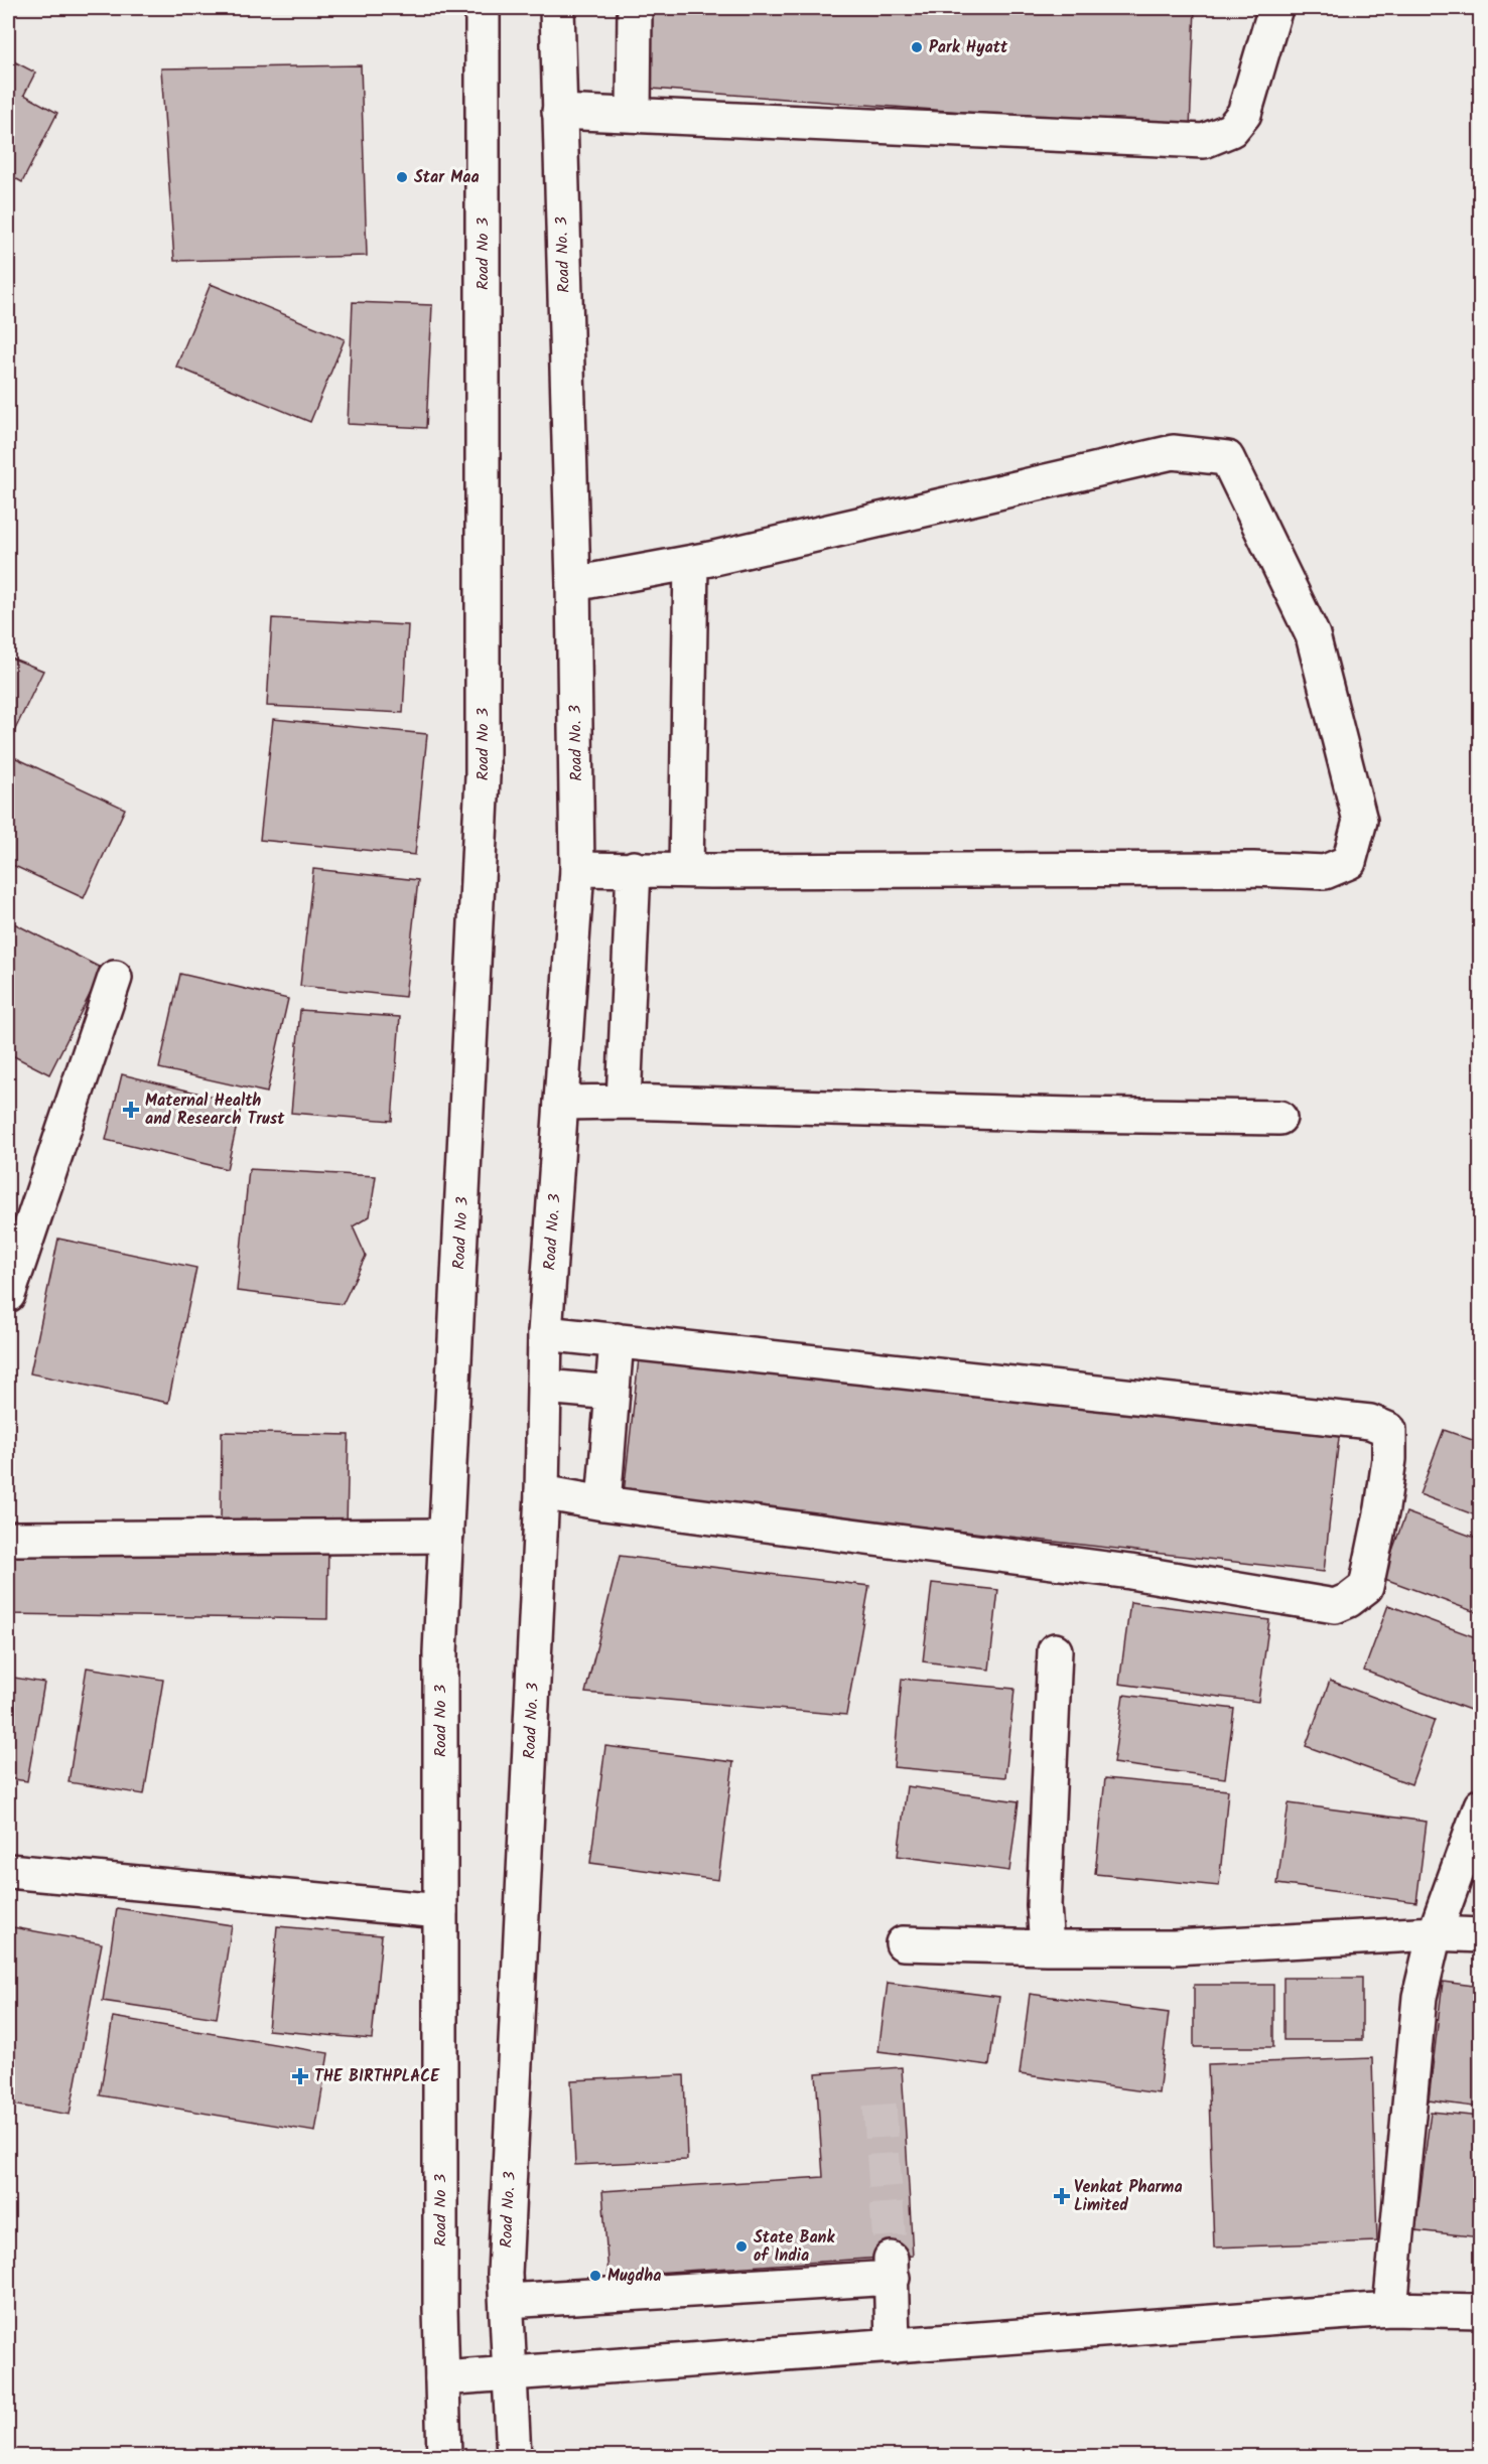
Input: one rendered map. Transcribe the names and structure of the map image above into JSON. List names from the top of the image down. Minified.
{"streets":{"main road":["Road No 3","Road No. 3"]},"places":{"other":["Park Hyatt","Star Maa","State Bank of India","Mugdha"],"health":["Maternal Health and Research Trust","THE BIRTHPLACE","Venkat Pharma Limited"]}}
